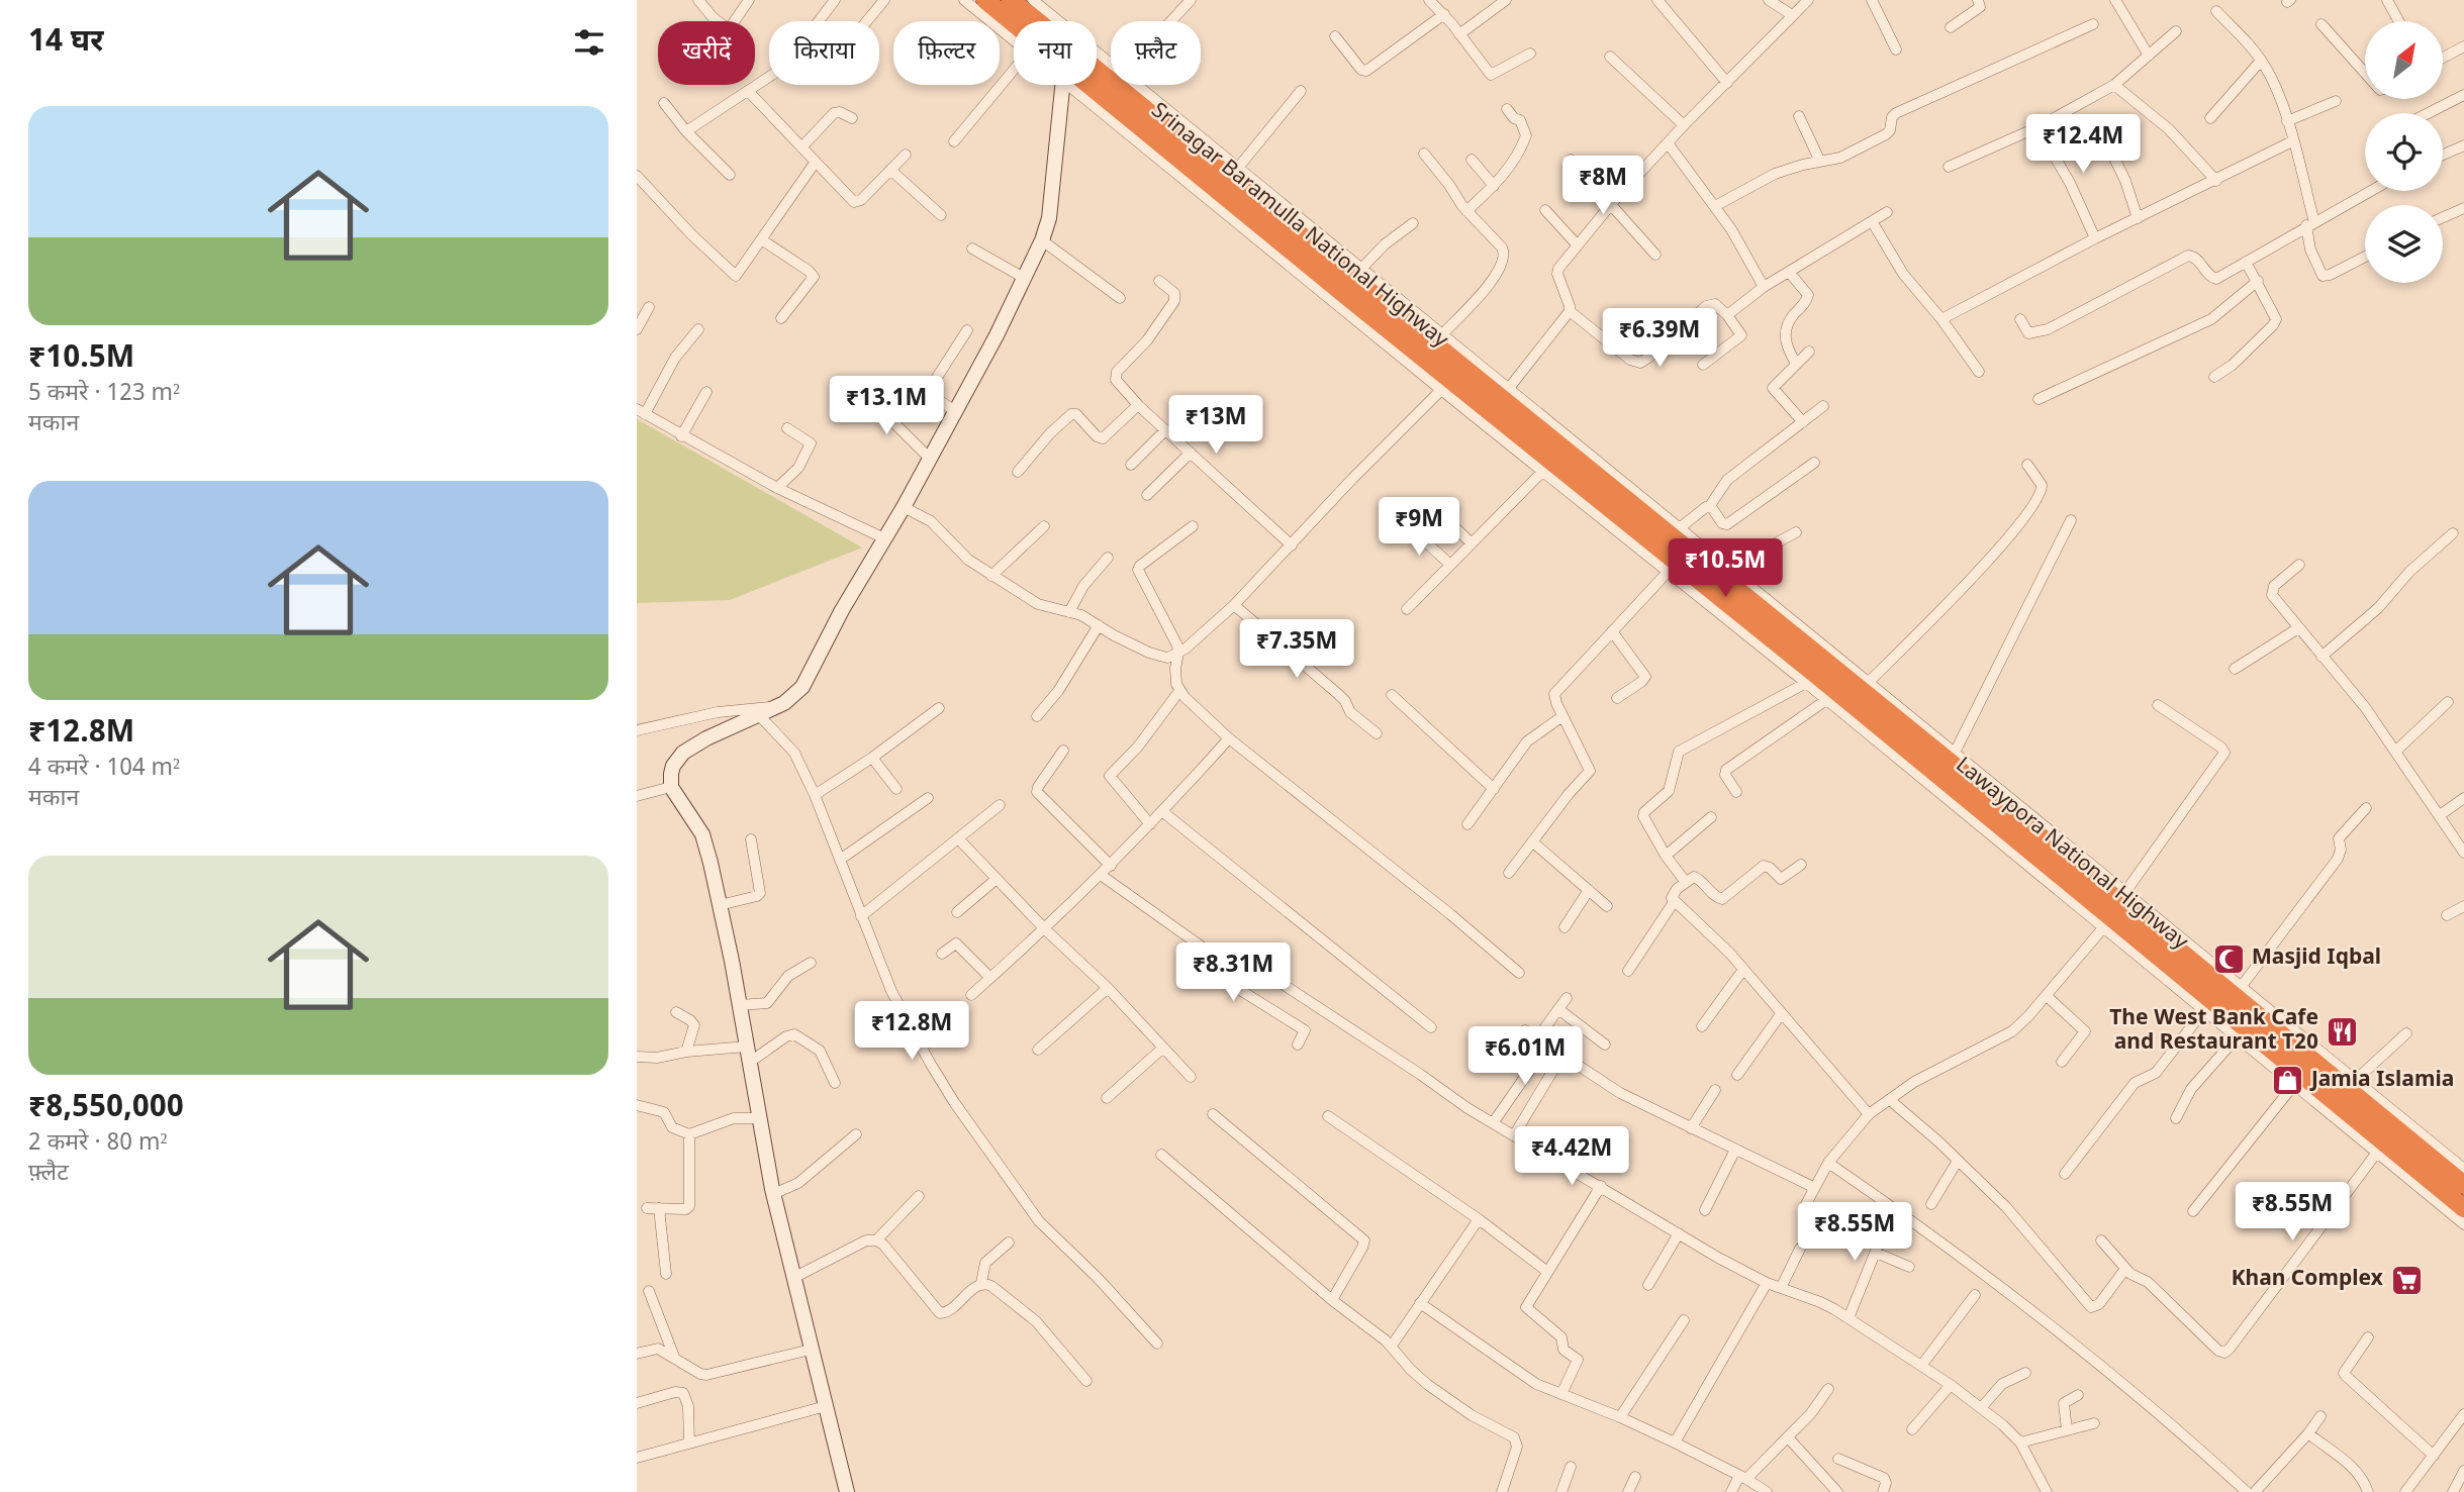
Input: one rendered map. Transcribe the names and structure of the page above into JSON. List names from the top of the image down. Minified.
{"streets":{"highway":["Srinagar Baramulla National Highway","Lawaypora National Highway"]},"crossings":[["Srinagar Baramulla National Highway","Lawaypora National Highway"]],"places":{"mosque":["Masjid Iqbal"],"restaurant":["The West Bank Cafe and Restaurant T20"],"shop":["Jamia Islamia"],"supermarket":["Khan Complex"]},"north":"top right","page":{"heading":"14 घर","chip":["खरीदें","किराया","फ़िल्टर","नया","फ़्लैट"],"list":[{"name":"₹10.5M","note":"5 कमरे · 123 m² · मकान"},{"name":"₹12.8M","note":"4 कमरे · 104 m² · मकान"},{"name":"₹8,550,000","note":"2 कमरे · 80 m² · फ़्लैट"}],"price":["₹12.4M","₹8M","₹6.39M","₹13.1M","₹13M","₹9M","₹10.5M","₹7.35M","₹8.31M","₹12.8M","₹6.01M","₹4.42M","₹8.55M","₹8.55M"]}}
